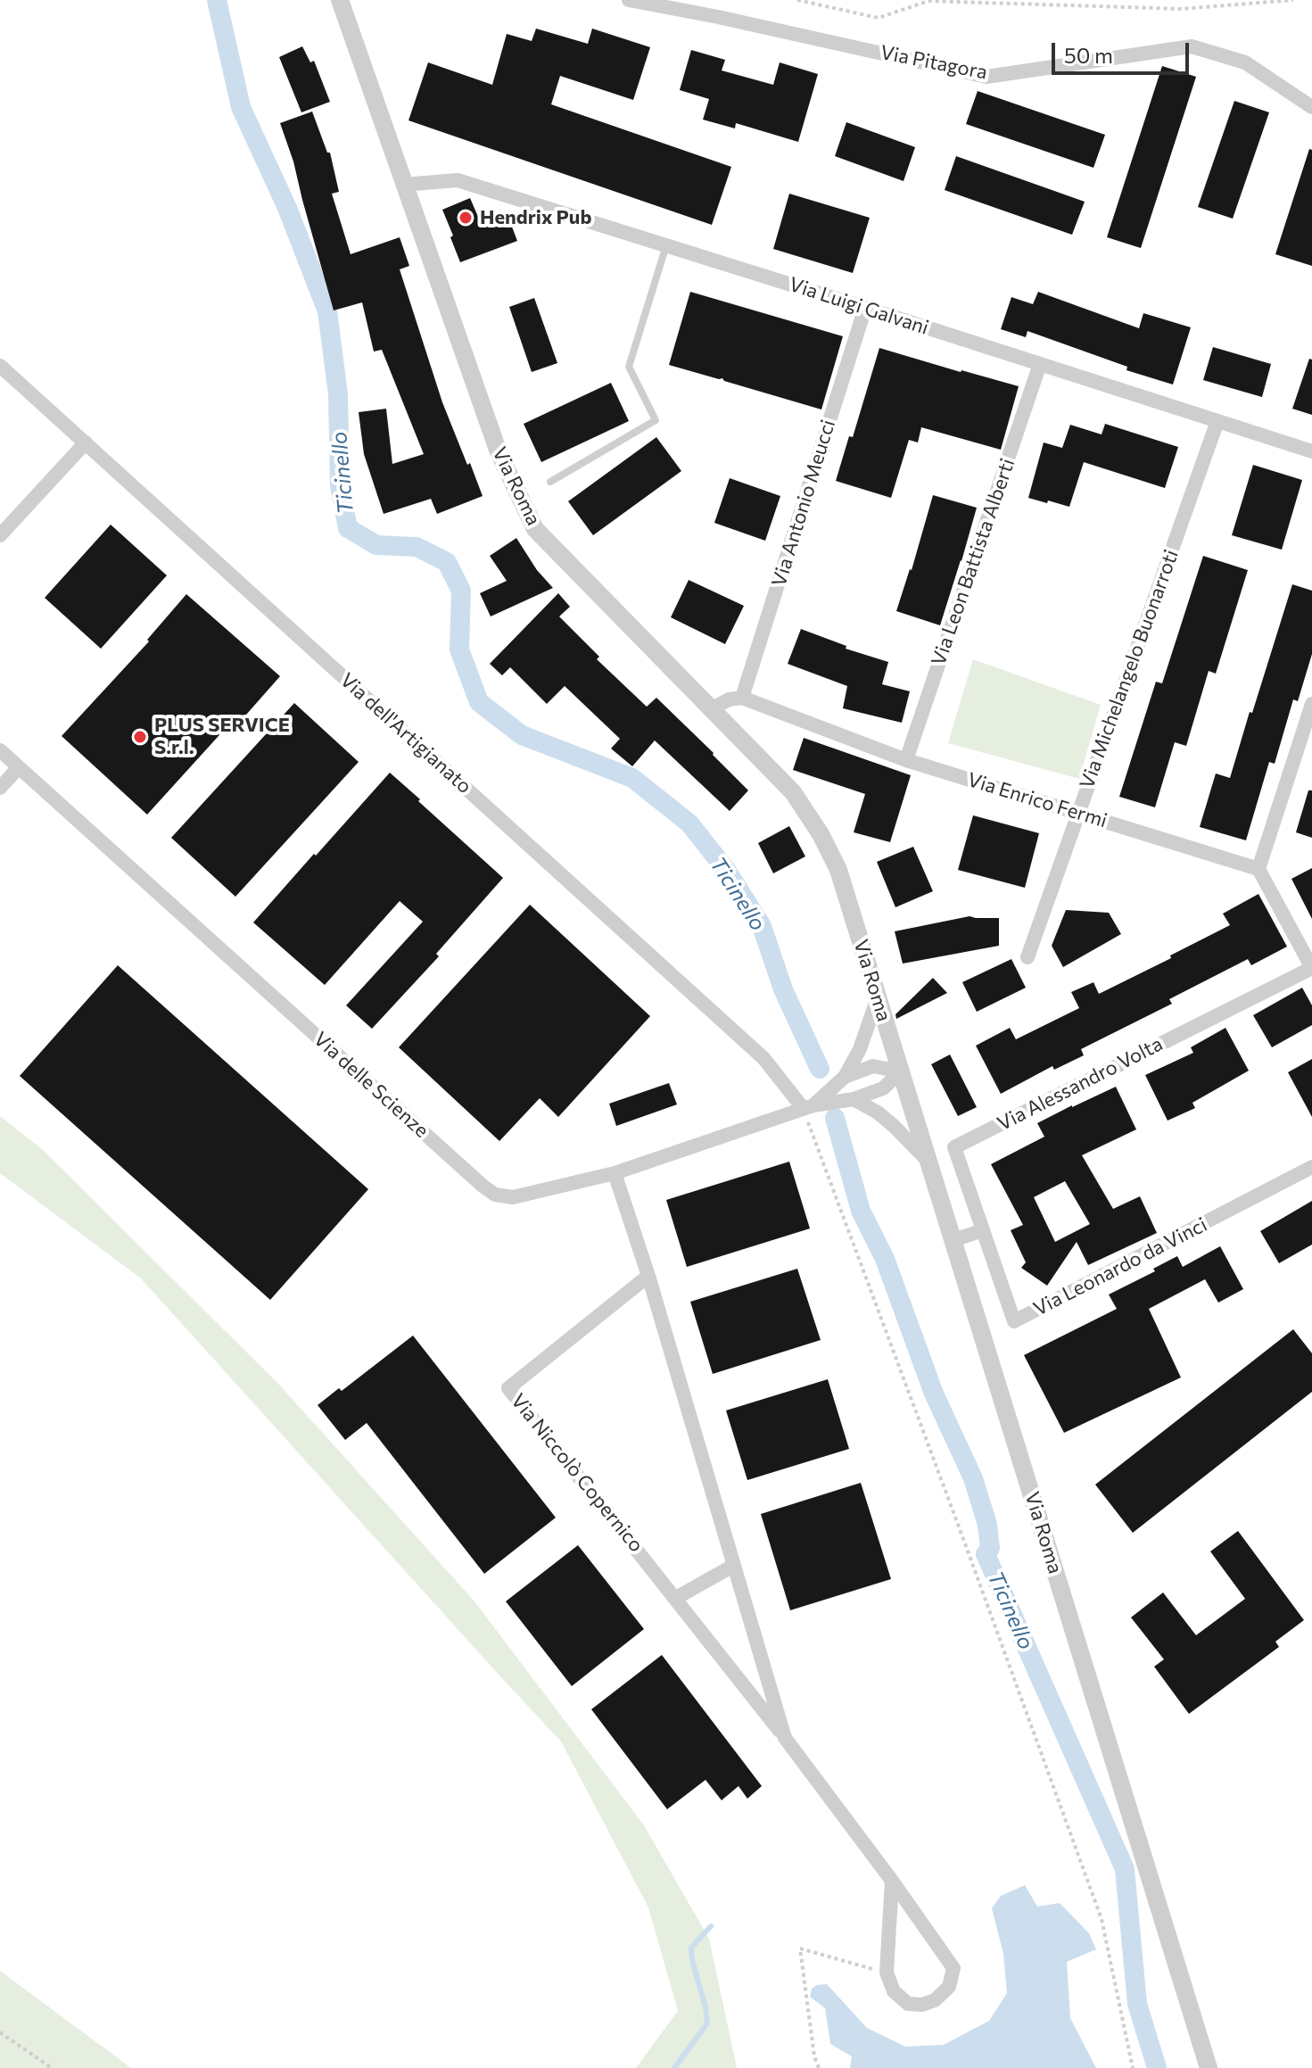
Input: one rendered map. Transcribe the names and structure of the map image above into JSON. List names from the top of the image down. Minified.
{"streets":{"street":["Via Pitagora","Via Luigi Galvani","Via Roma","Via Antonio Meucci","Via Leon Battista Alberti","Via Michelangelo Buonarroti","Via dell'Artigianato","Via Enrico Fermi","Via Alessandro Volta","Via delle Scienze","Via Leonardo da Vinci","Via Niccolò Copernico"]},"crossings":[["Via Luigi Galvani","Via Roma"],["Via Luigi Galvani","Via Antonio Meucci"],["Via Luigi Galvani","Via Leon Battista Alberti"],["Via Luigi Galvani","Via Michelangelo Buonarroti"],["Via Roma","Via delle Scienze"],["Via Antonio Meucci","Via Enrico Fermi"],["Via Leon Battista Alberti","Via Enrico Fermi"],["Via Michelangelo Buonarroti","Via Enrico Fermi"],["Via dell'Artigianato","Via delle Scienze"],["Via Alessandro Volta","Via Leonardo da Vinci"],["Via delle Scienze","Via Niccolò Copernico"]],"water":["Ticinello"],"places":["Hendrix Pub","PLUS SERVICE S.r.l."],"scale_bar":"50 m"}
